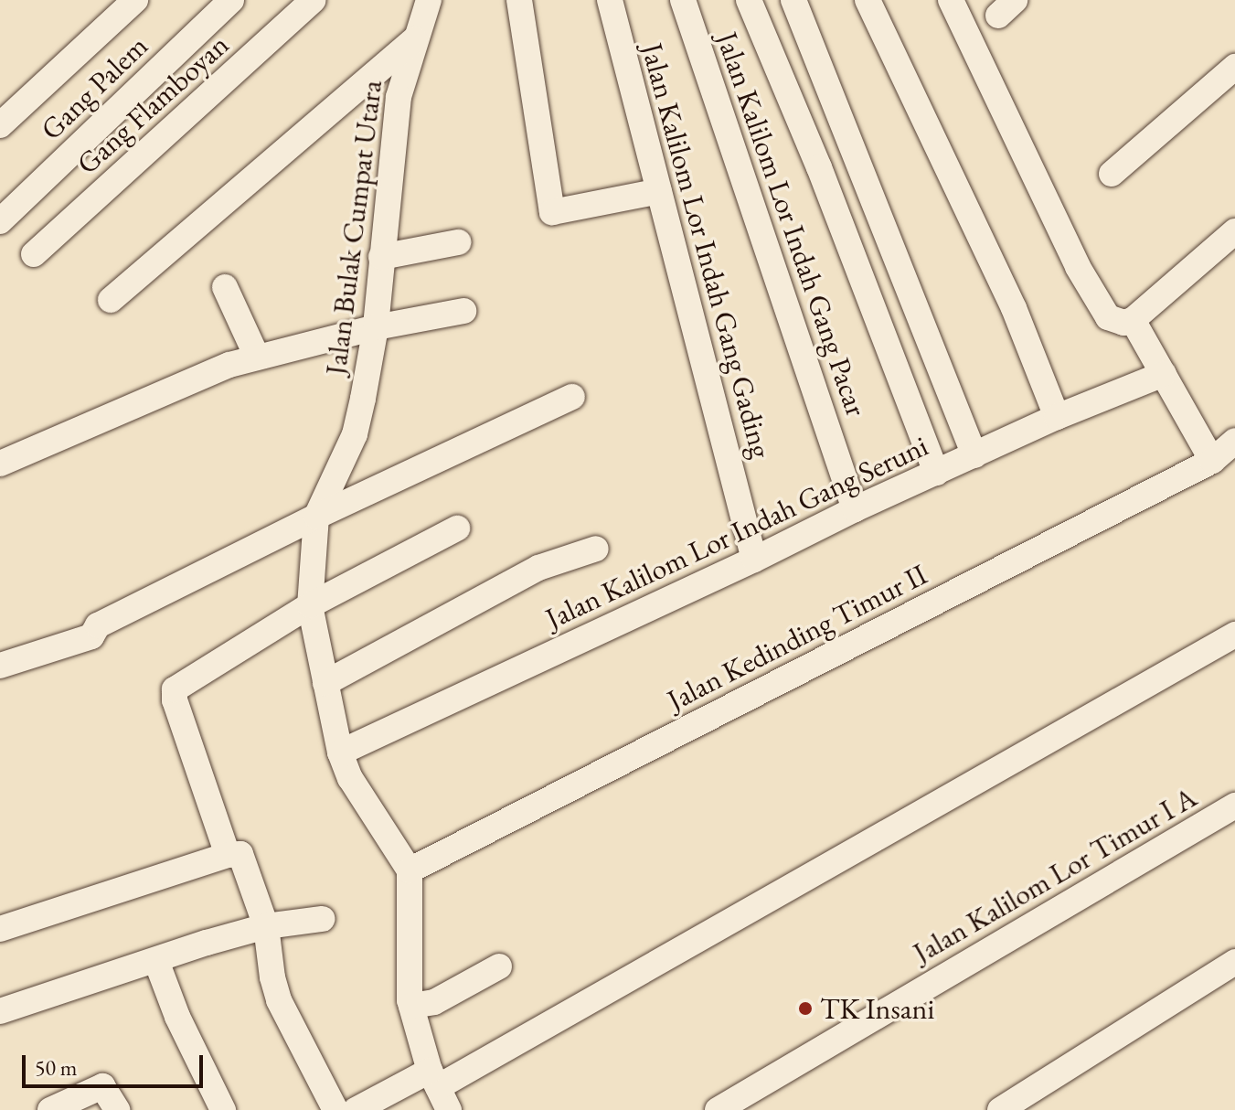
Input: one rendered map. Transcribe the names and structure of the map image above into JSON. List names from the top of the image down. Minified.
{"streets":{"street":["Gang Palem","Gang Flamboyan","Jalan Kalilom Lor Indah Gang Pacar","Jalan Bulak Cumpat Utara","Jalan Kalilom Lor Indah Gang Gading","Jalan Kalilom Lor Indah Gang Seruni","Jalan Kedinding Timur II","Jalan Kalilom Lor Timur I A"]},"crossings":[["Jalan Kalilom Lor Indah Gang Pacar","Jalan Kalilom Lor Indah Gang Seruni"],["Jalan Kalilom Lor Indah Gang Gading","Jalan Kalilom Lor Indah Gang Seruni"]],"places":["TK Insani"],"scale_bar":"50 m"}
